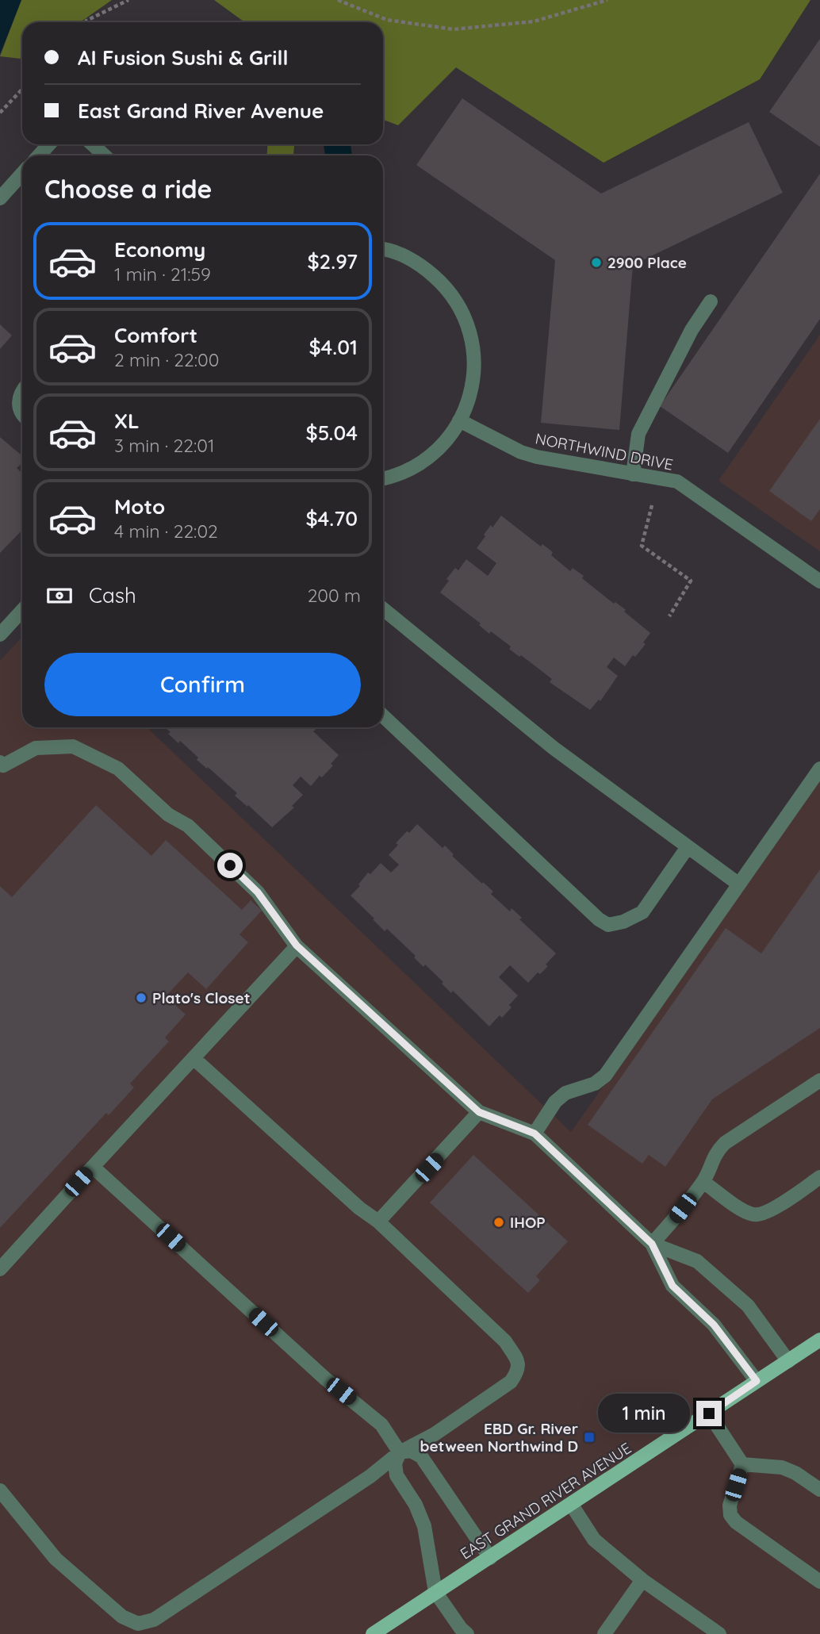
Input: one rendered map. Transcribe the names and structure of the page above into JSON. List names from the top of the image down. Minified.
{"streets":{"main road":["EAST GRAND RIVER AVENUE"],"street":["NORTHWIND DRIVE"]},"places":{"other":["2900 Place","Plato's Closet","IHOP"],"transit":["EBD Gr. River between Northwind D"]},"page":{"banner":["AI Fusion Sushi & Grill","East Grand River Avenue"],"heading":"Choose a ride","list":[{"name":"Economy","note":"1 min · 21:59","value":"$2.97"},{"name":"Comfort","note":"2 min · 22:00","value":"$4.01"},{"name":"XL","note":"3 min · 22:01","value":"$5.04"},{"name":"Moto","note":"4 min · 22:02","value":"$4.70"}],"pay":["Cash","200 m"],"buttons":"Confirm","bubble":"1 min"}}
